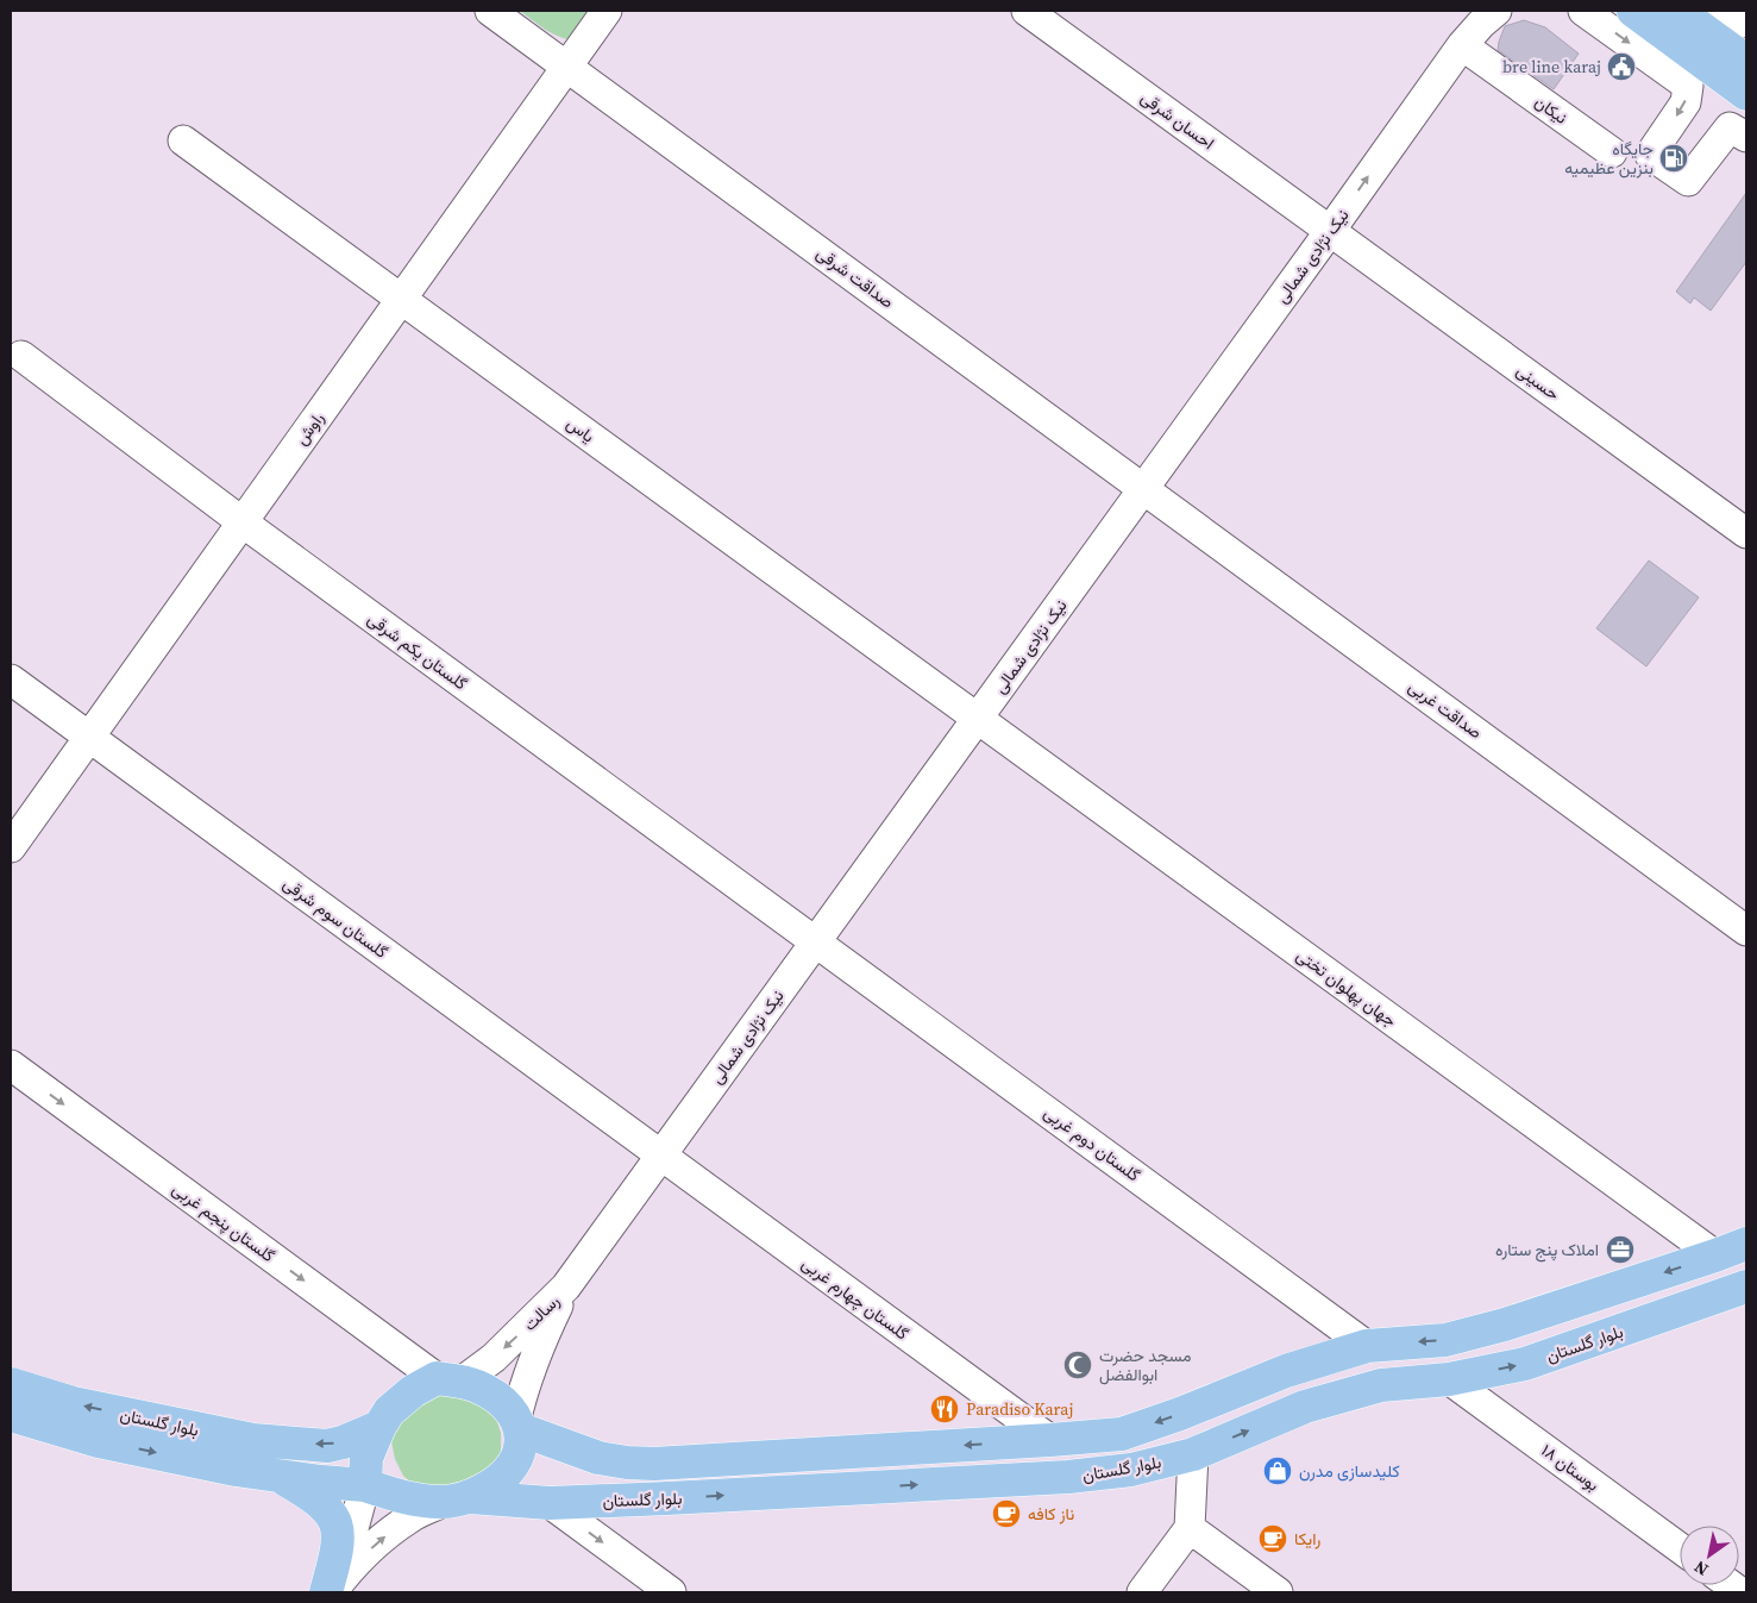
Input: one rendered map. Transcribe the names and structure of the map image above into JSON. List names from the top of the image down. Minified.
{"streets":{"main road":["بلوار گلستان"],"street":["نیکان","احسان شرقی","نیک نژادی شمالی","صداقت شرقی","حسینی","راوش","یاس","گلستان یکم شرقی","صداقت غربی","گلستان سوم شرقی","جهان پهلوان تختی","گلستان دوم غربی","گلستان پنجم غربی","گلستان چهارم غربی","رسالت","بوستان ۱۸"]},"crossings":[["نیکان","نیک نژادی شمالی"],["احسان شرقی","نیک نژادی شمالی"],["احسان شرقی","حسینی"],["نیک نژادی شمالی","صداقت شرقی"],["نیک نژادی شمالی","حسینی"],["نیک نژادی شمالی","یاس"],["نیک نژادی شمالی","گلستان یکم شرقی"],["نیک نژادی شمالی","صداقت غربی"],["نیک نژادی شمالی","گلستان سوم شرقی"],["نیک نژادی شمالی","جهان پهلوان تختی"],["نیک نژادی شمالی","گلستان دوم غربی"],["نیک نژادی شمالی","گلستان چهارم غربی"],["نیک نژادی شمالی","رسالت"],["صداقت شرقی","راوش"],["صداقت شرقی","صداقت غربی"],["راوش","یاس"],["راوش","گلستان یکم شرقی"],["راوش","گلستان سوم شرقی"],["یاس","جهان پهلوان تختی"],["گلستان یکم شرقی","گلستان دوم غربی"],["گلستان سوم شرقی","گلستان چهارم غربی"],["جهان پهلوان تختی","بلوار گلستان"],["گلستان دوم غربی","بلوار گلستان"],["گلستان پنجم غربی","رسالت"],["گلستان پنجم غربی","بلوار گلستان"],["گلستان چهارم غربی","بلوار گلستان"],["رسالت","بلوار گلستان"],["بلوار گلستان","بوستان ۱۸"]],"one_way":["گلستان پنجم غربی","رسالت"],"places":{"public building":["bre line karaj"],"fuel station":["جایگاه بنزین عظیمیه"],"office":["املاک پنج ستاره"],"mosque":["مسجد حضرت ابوالفضل"],"restaurant":["Paradiso Karaj"],"shop":["کلیدسازی مدرن"],"cafe":["ناز کافه","رایکا"]},"north":"bottom left"}
